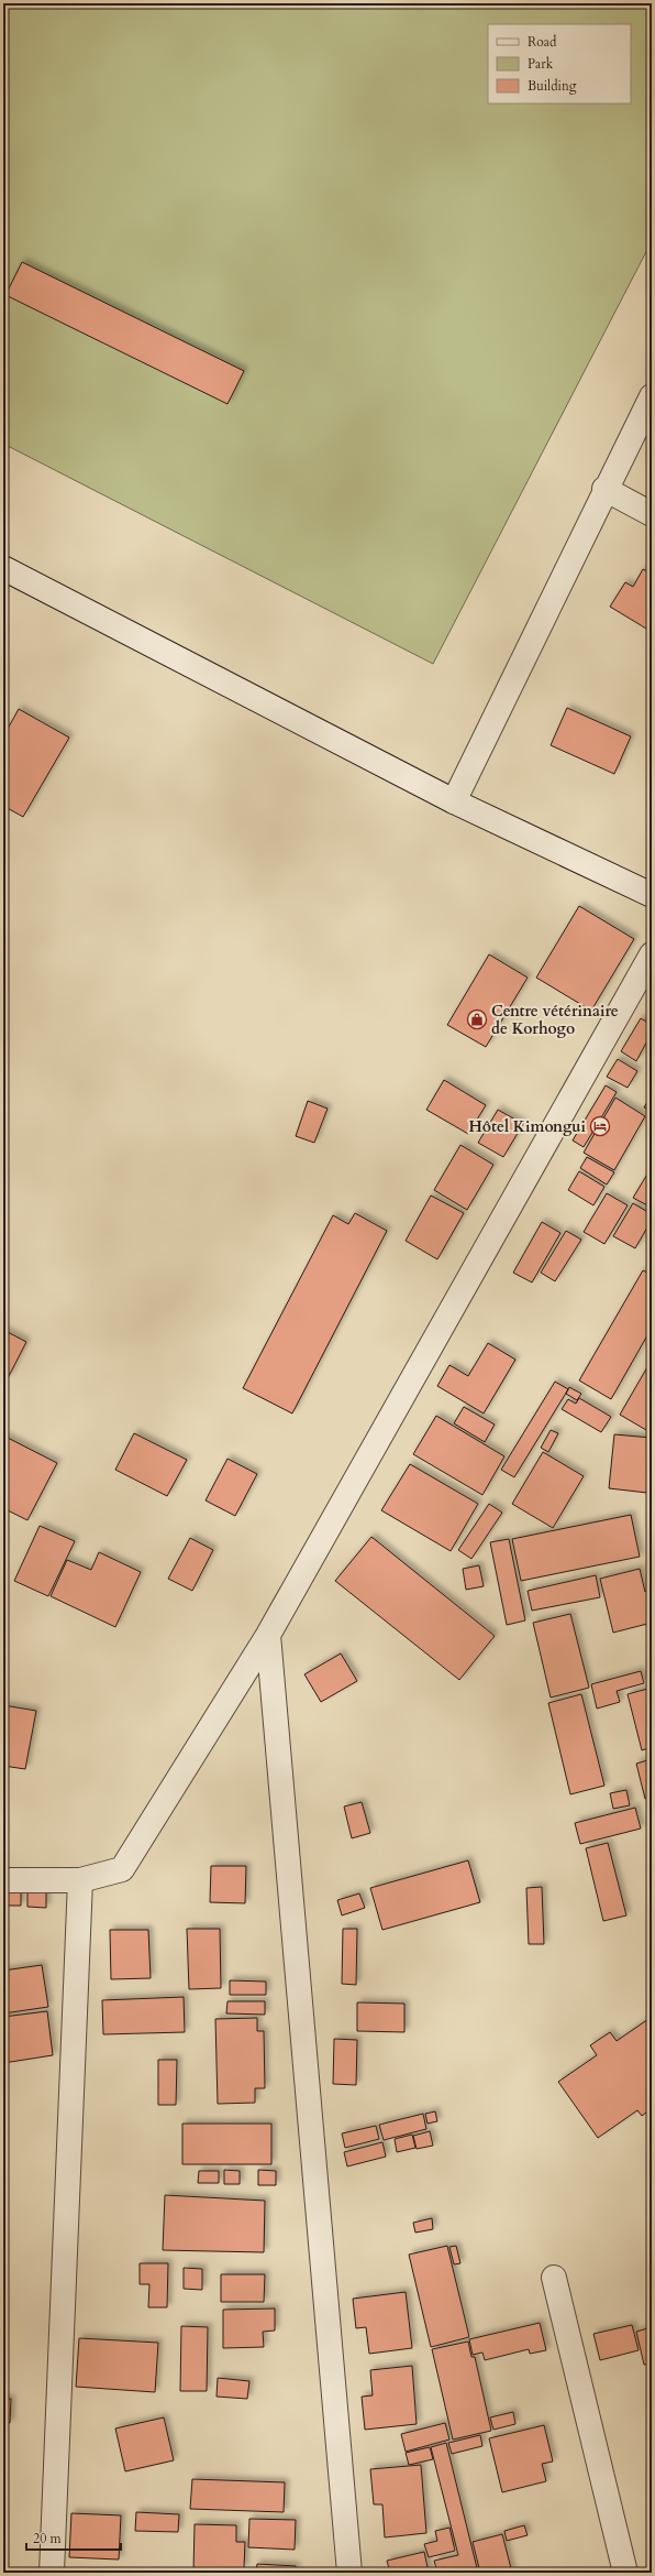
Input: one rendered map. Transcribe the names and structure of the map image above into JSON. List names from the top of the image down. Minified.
{"places":{"shop":["Centre vétérinaire de Korhogo"],"hotel":["Hôtel Kimongui"]},"legend":["Road","Park","Building"],"scale_bar":"20 m"}
